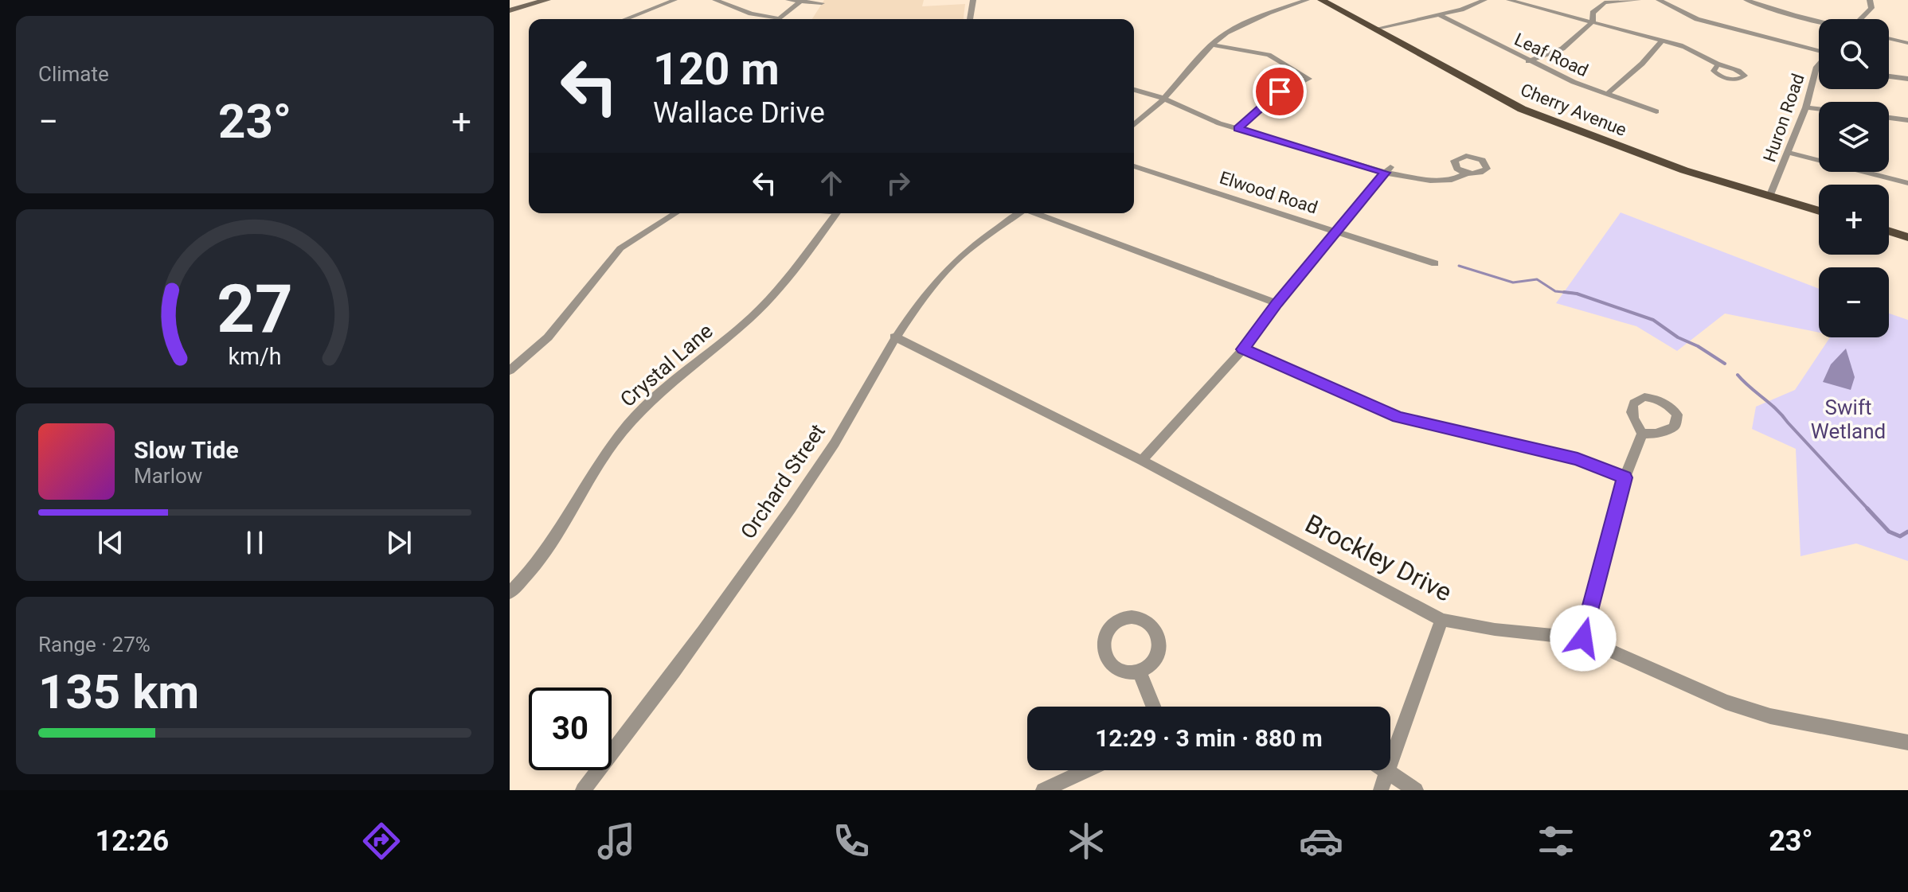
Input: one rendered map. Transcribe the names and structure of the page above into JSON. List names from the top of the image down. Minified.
{"streets":{"main road":["Cherry Avenue"],"street":["Leaf Road","Huron Road","Elwood Road","Crystal Lane","Orchard Street","Brockley Drive"]},"crossings":[["Cherry Avenue","Huron Road"],["Orchard Street","Brockley Drive"]],"parks":["Swift Wetland"],"page":{"tile":["Climate",["Range · 27%","135 km"]],"map_buttons":["+","−"],"turn":["120 m","Wallace Drive"],"heat":["−","23°","+"],"song":["Slow Tide","Marlow"],"limit":"30","trip":"12:29 · 3 min · 880 m","tabs":["12:26","23°"],"gauge":["27","km/h"]}}
